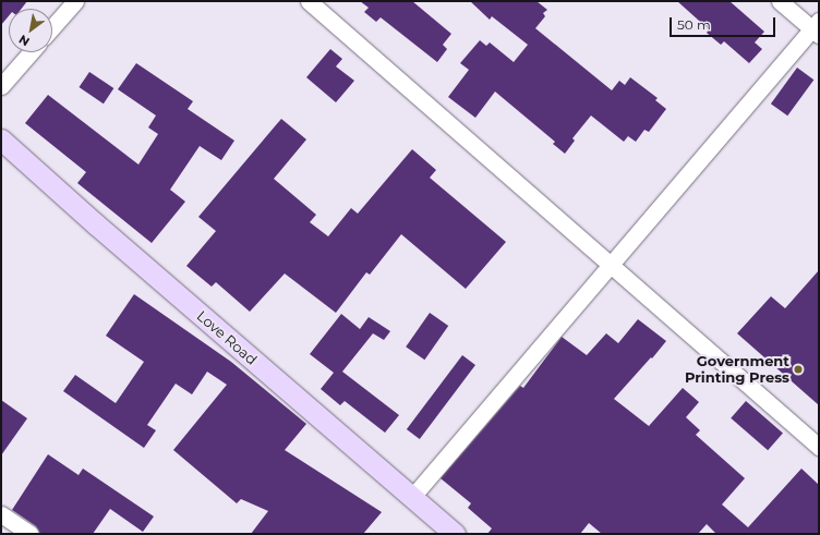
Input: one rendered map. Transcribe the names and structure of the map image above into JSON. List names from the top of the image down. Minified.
{"streets":{"main road":["Love Road"]},"places":["Government Printing Press"],"scale_bar":"50 m","north":"bottom left"}
